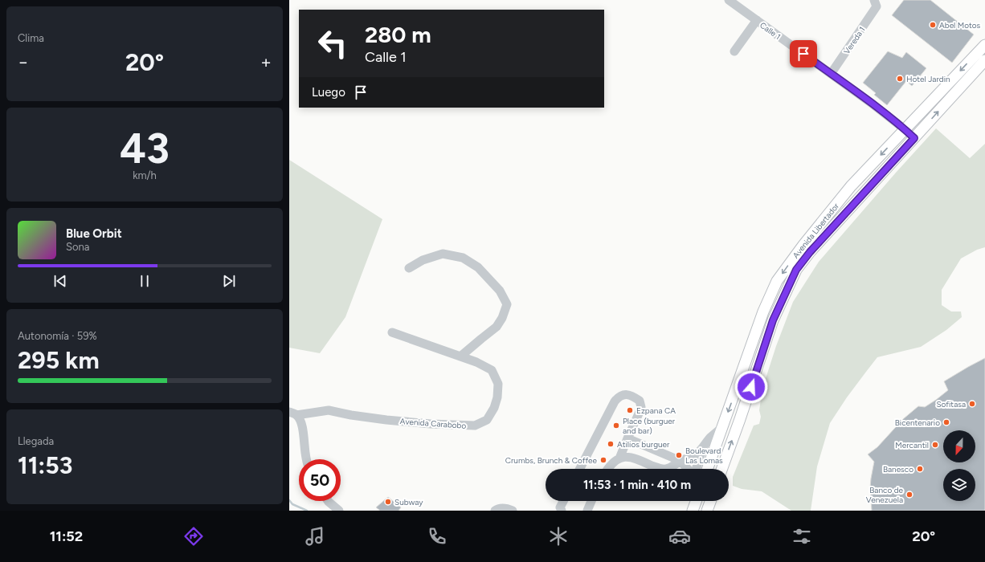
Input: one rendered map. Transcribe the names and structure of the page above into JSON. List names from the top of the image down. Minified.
{"streets":{"main road":["Avenida Libertador"],"street":["Calle 1","Vereda 1","Avenida Carabobo"]},"crossings":[["Calle 1","Vereda 1"],["Calle 1","Avenida Libertador"]],"places":["Abel Motos","Hotel Jardin","Sofitasa","Ezpana CA","Bicentenario","Place (burguer and bar)","Atilios burguer","Mercantil","Boulevard Las Lomas","Crumbs, Brunch & Coffee","Banesco","Banco de Venezuela","Subway"],"north":"bottom","page":{"tile":["Clima",["43","km/h"],["Autonomía · 59%","295 km"],["Llegada","11:53"]],"turn":["280 m","Calle 1"],"heat":["−","20°","+"],"then":"Luego","song":["Blue Orbit","Sona"],"limit":"50","trip":"11:53 · 1 min · 410 m","tabs":["11:52","20°"]}}
